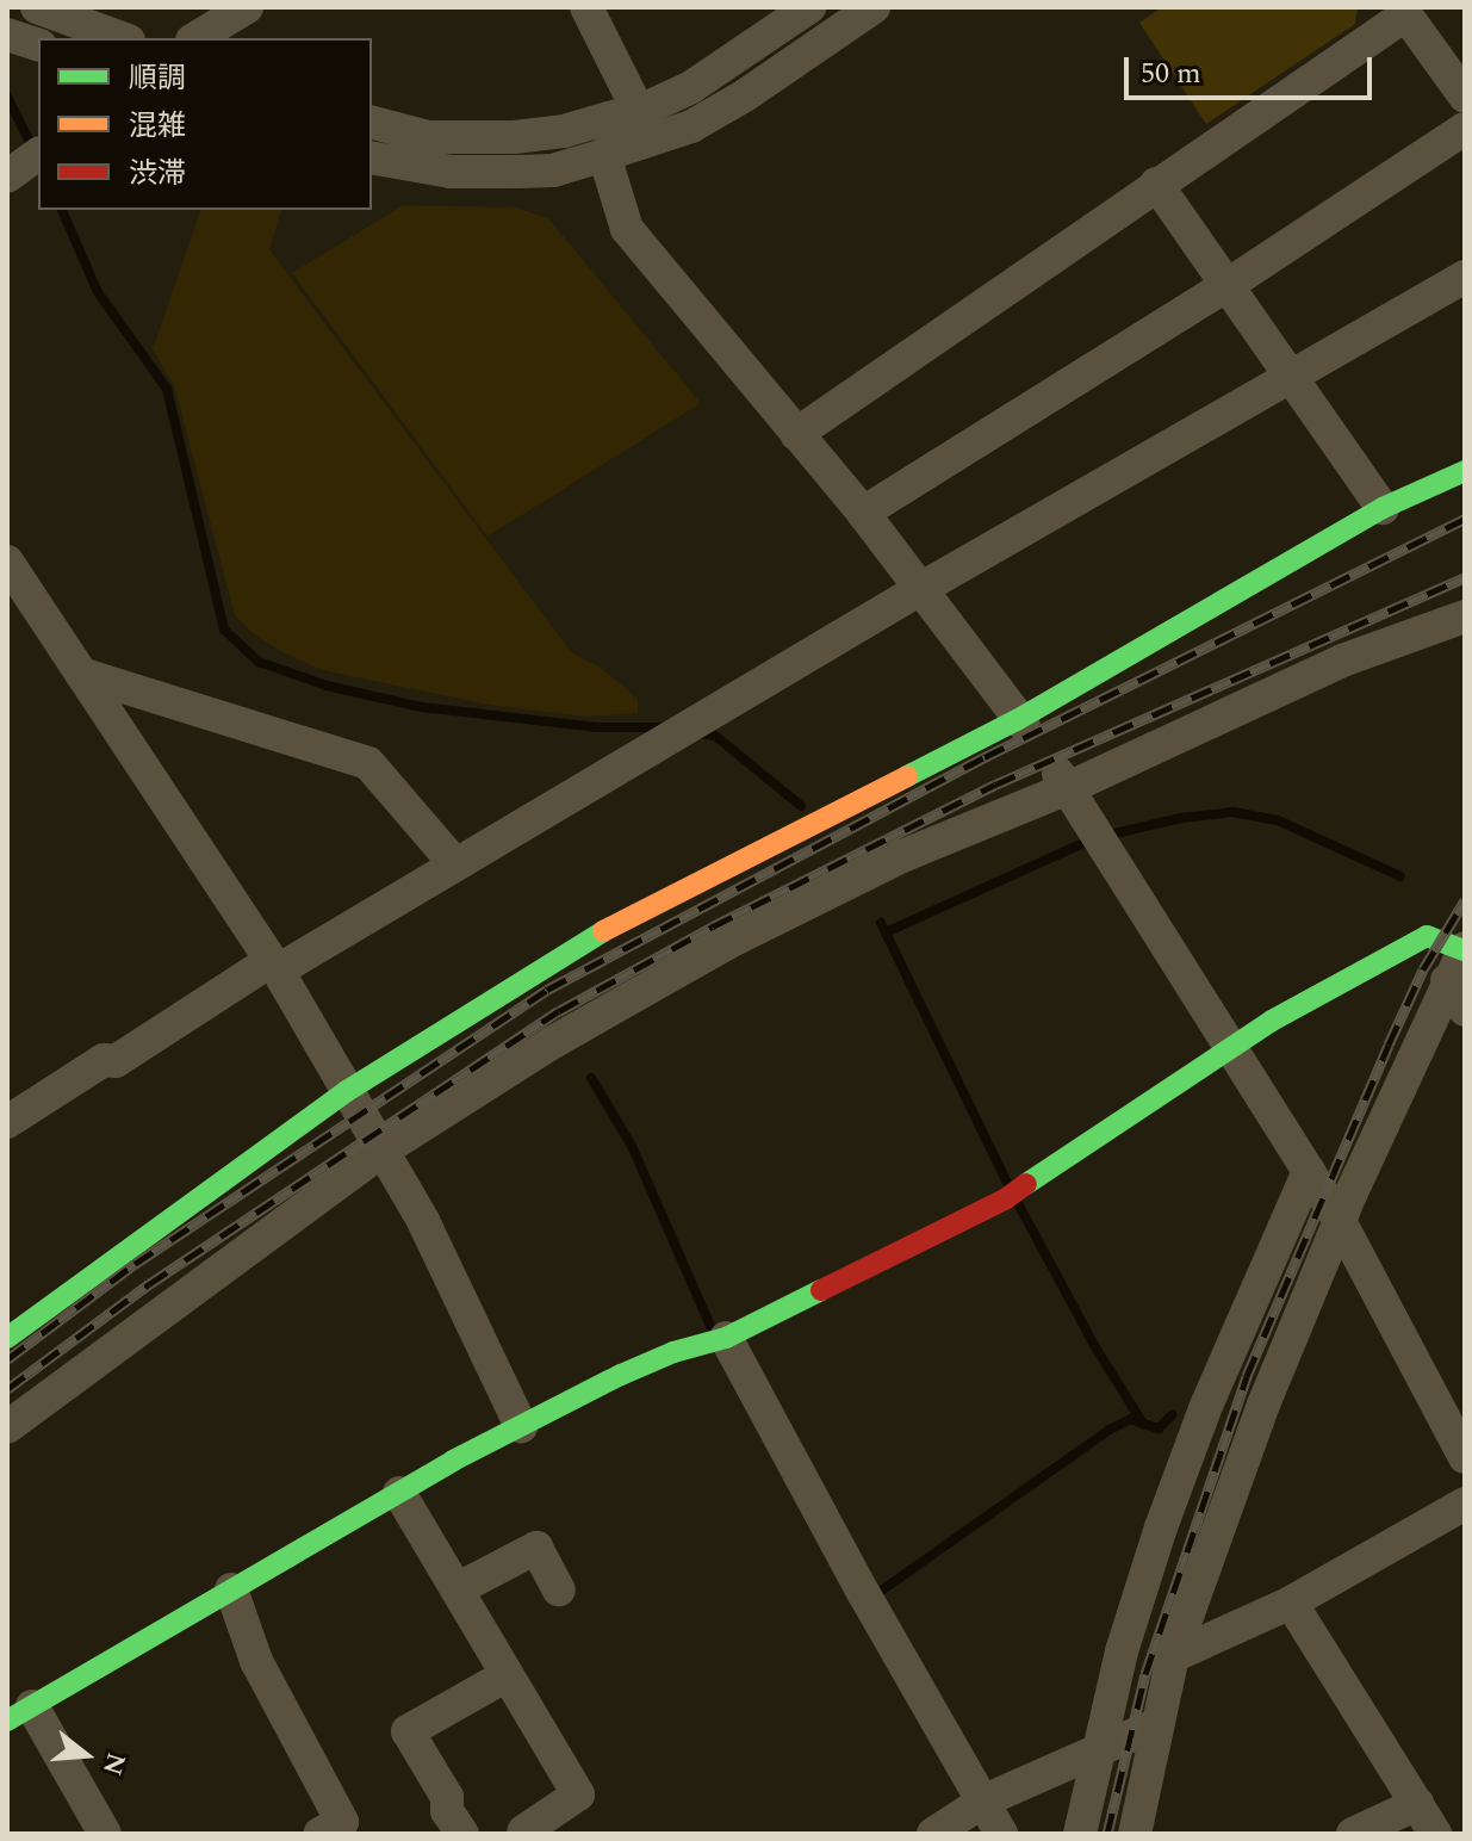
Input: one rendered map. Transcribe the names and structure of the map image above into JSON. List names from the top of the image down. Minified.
{"legend":["順調","混雑","渋滞"],"scale_bar":"50 m","north":"right"}
